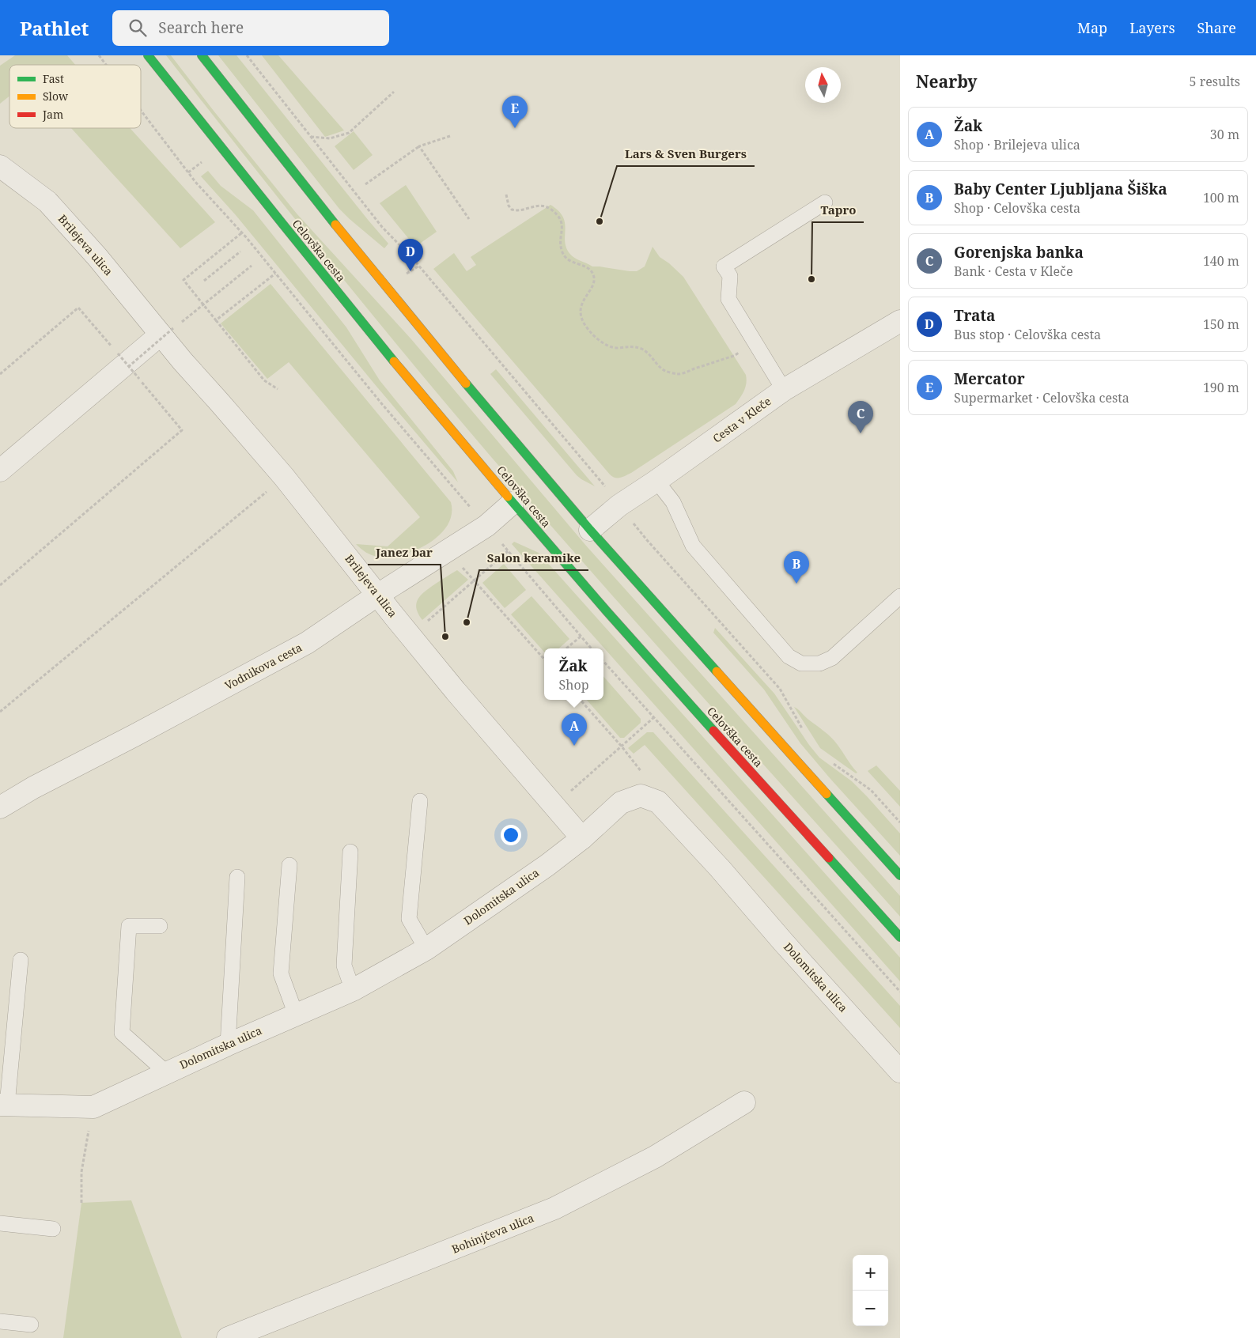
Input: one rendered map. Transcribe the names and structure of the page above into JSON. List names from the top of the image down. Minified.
{"streets":{"main road":["Celovška cesta"],"street":["Brilejeva ulica","Cesta v Kleče","Vodnikova cesta","Dolomitska ulica","Bohinjčeva ulica"]},"crossings":[["Brilejeva ulica","Vodnikova cesta"],["Brilejeva ulica","Dolomitska ulica"],["Celovška cesta","Vodnikova cesta"]],"places":["Lars & Sven Burgers","Tapro","Salon keramike","Janez bar"],"legend":["Fast","Slow","Jam"],"north":"top","page":{"header":"Pathlet","search":"Search here","nav":["Map","Layers","Share"],"heading":["Nearby","5 results"],"pins":["E","D","C","B","A"],"list":[{"mark":"A","name":"Žak","note":"Shop · Brilejeva ulica","value":"30 m"},{"mark":"B","name":"Baby Center Ljubljana Šiška","note":"Shop · Celovška cesta","value":"100 m"},{"mark":"C","name":"Gorenjska banka","note":"Bank · Cesta v Kleče","value":"140 m"},{"mark":"D","name":"Trata","note":"Bus stop · Celovška cesta","value":"150 m"},{"mark":"E","name":"Mercator","note":"Supermarket · Celovška cesta","value":"190 m"}],"popup":["Žak","Shop"],"map_buttons":["+","−"]}}
